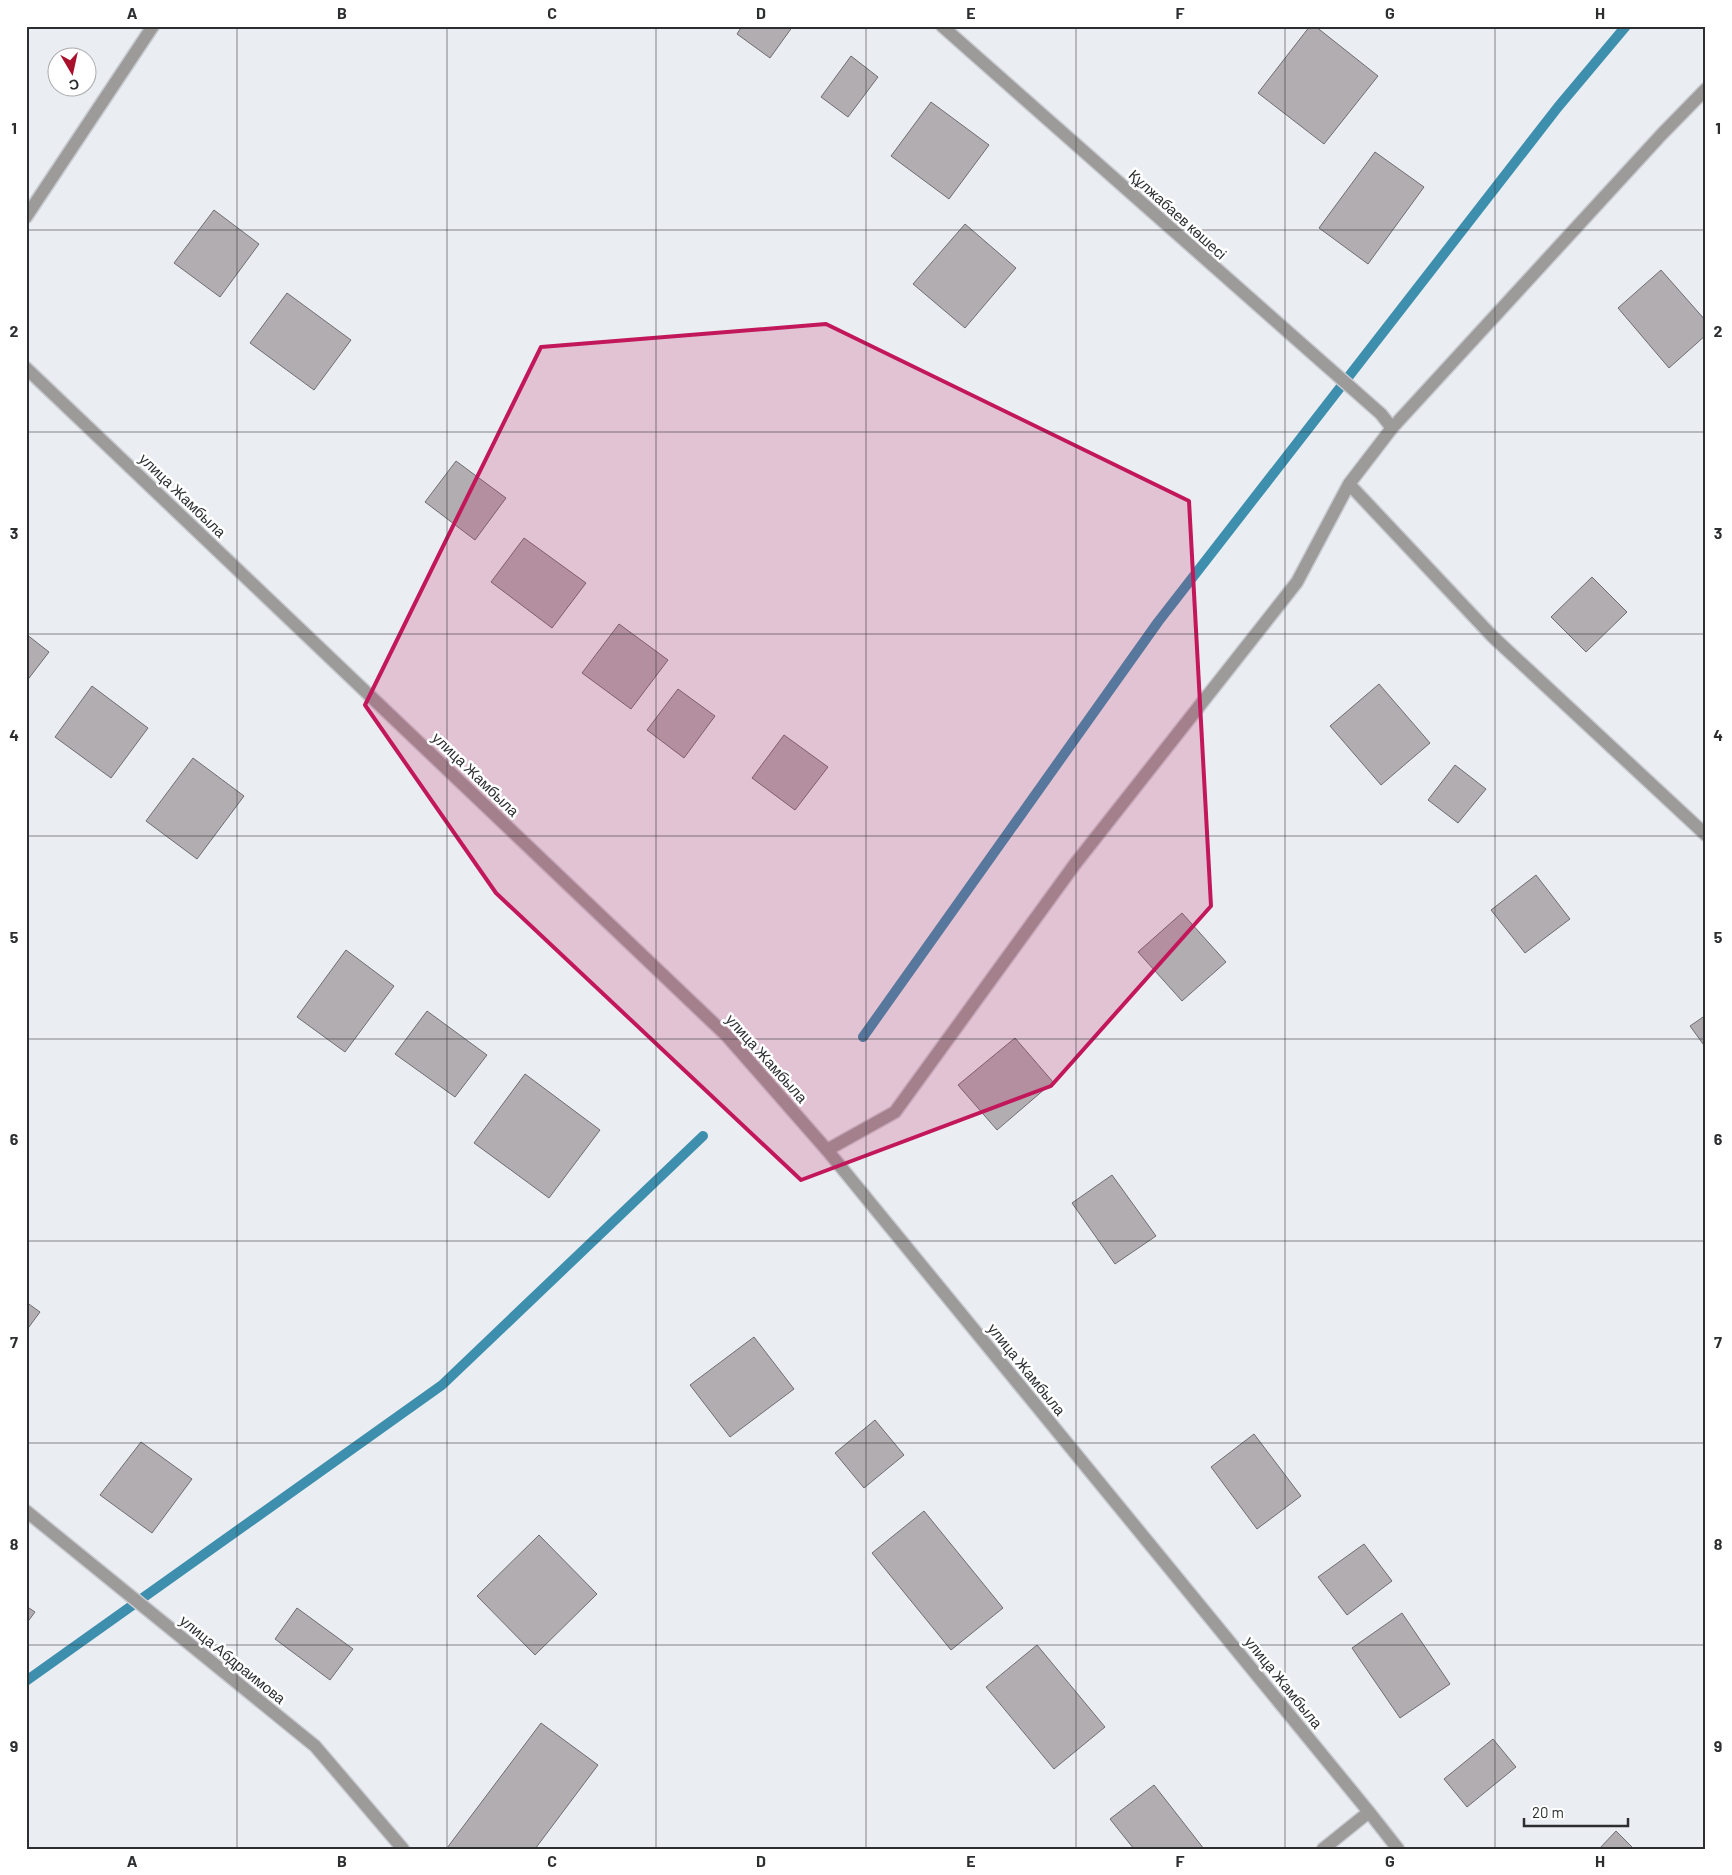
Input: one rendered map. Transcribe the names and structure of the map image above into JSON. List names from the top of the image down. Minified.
{"streets":{"street":["Құлжабаев көшесі","улица Жамбыла","улица Абдраимова"]},"scale_bar":"20 m","north":"bottom","grid":{"columns":["A","B","C","D","E","F","G","H"],"rows":["1","2","3","4","5","6","7","8","9"]}}
